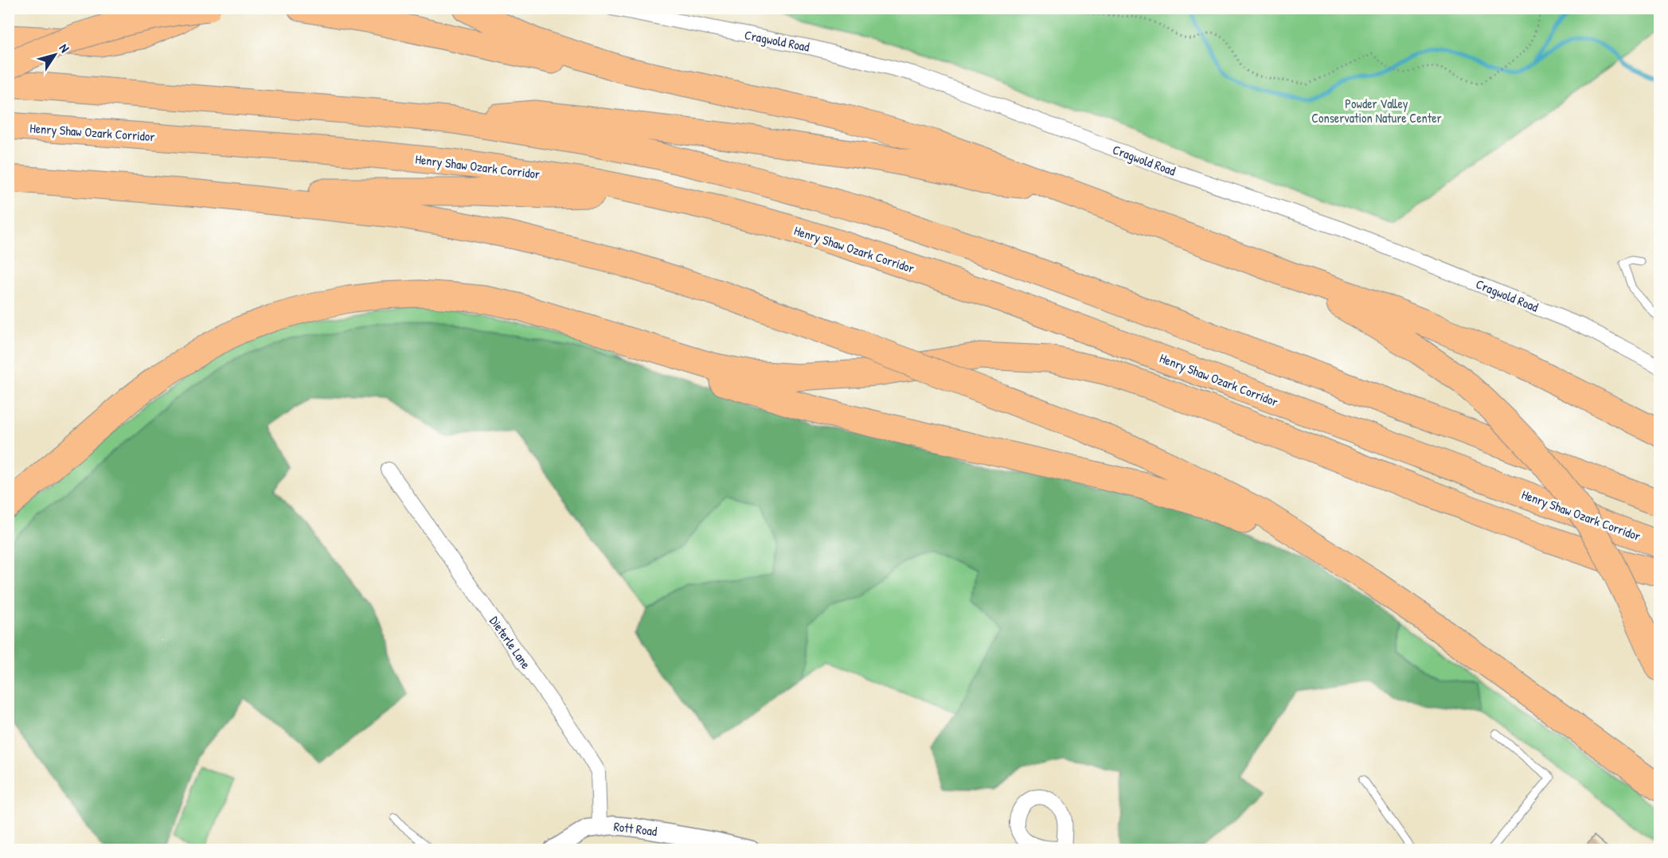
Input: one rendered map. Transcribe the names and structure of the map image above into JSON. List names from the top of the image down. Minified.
{"streets":{"highway":["Henry Shaw Ozark Corridor"],"street":["Cragwold Road","Dieterle Lane","Rott Road"]},"crossings":[["Dieterle Lane","Rott Road"]],"parks":["Powder Valley Conservation Nature Center"],"north":"top right"}
